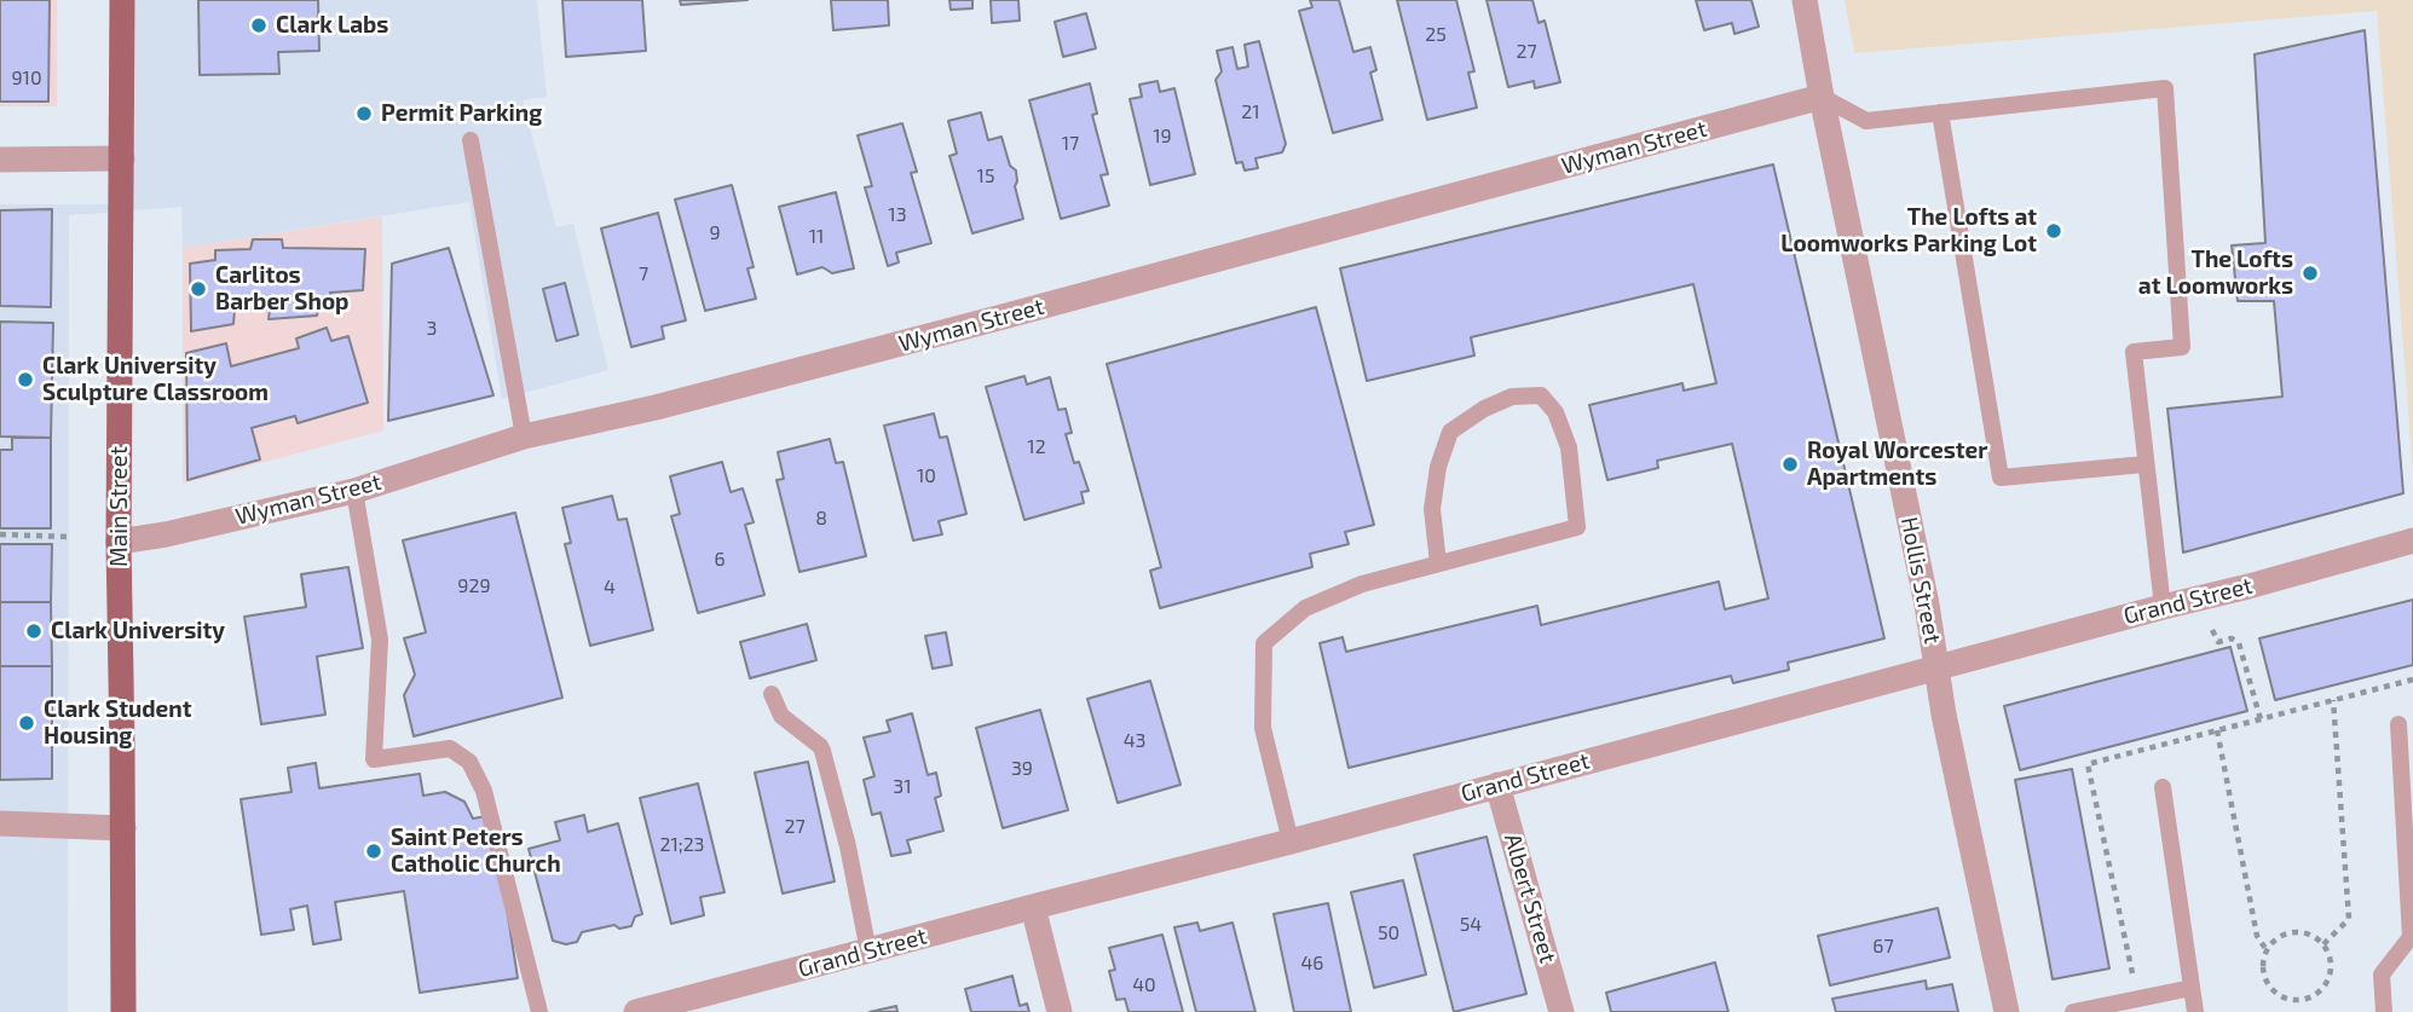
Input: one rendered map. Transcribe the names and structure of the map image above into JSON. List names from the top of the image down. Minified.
{"streets":{"main road":["Main Street"],"street":["Wyman Street","Hollis Street","Grand Street","Albert Street"]},"crossings":[["Wyman Street","Main Street"],["Wyman Street","Hollis Street"],["Hollis Street","Grand Street"],["Grand Street","Albert Street"]],"places":["Clark Labs","Permit Parking","The Lofts at Loomworks Parking Lot","The Lofts at Loomworks","Carlitos Barber Shop","Clark University Sculpture Classroom","Royal Worcester Apartments","Clark University","Clark Student Housing","Saint Peters Catholic Church"],"house_numbers":["25","27","910","21","19","17","15","13","9","11","7","3","12","10","8","6","929","4","43","39","31","27","21;23","54","50","67","46","40"]}
